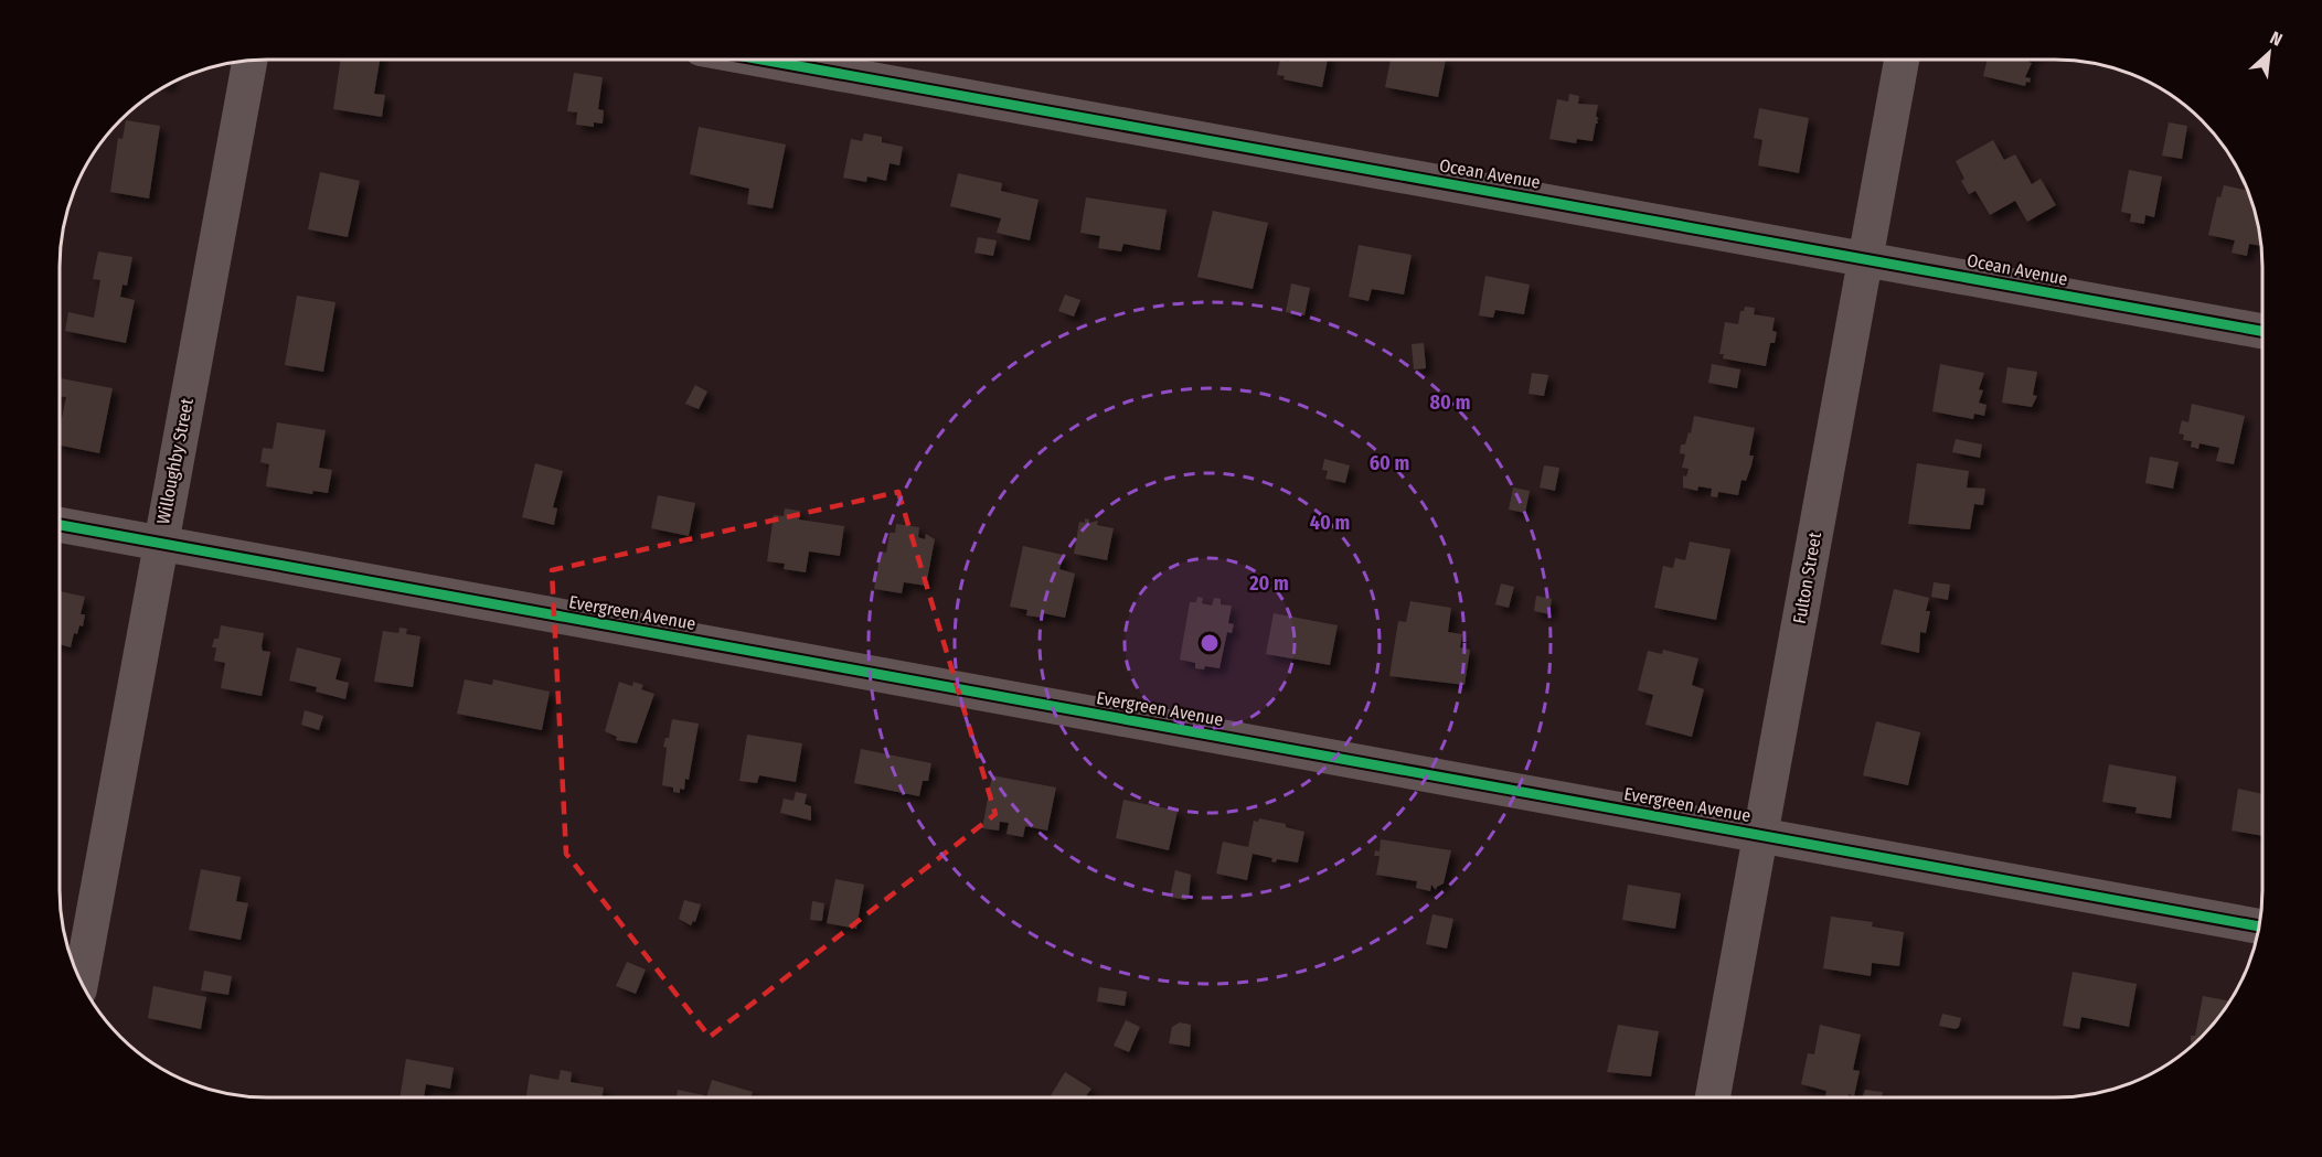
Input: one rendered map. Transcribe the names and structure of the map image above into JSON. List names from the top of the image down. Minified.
{"streets":{"street":["Ocean Avenue","Willoughby Street","Fulton Street","Evergreen Avenue"]},"crossings":[["Ocean Avenue","Fulton Street"],["Willoughby Street","Evergreen Avenue"],["Fulton Street","Evergreen Avenue"]],"north":"top right","rings":["80 m","60 m","40 m","20 m"]}
